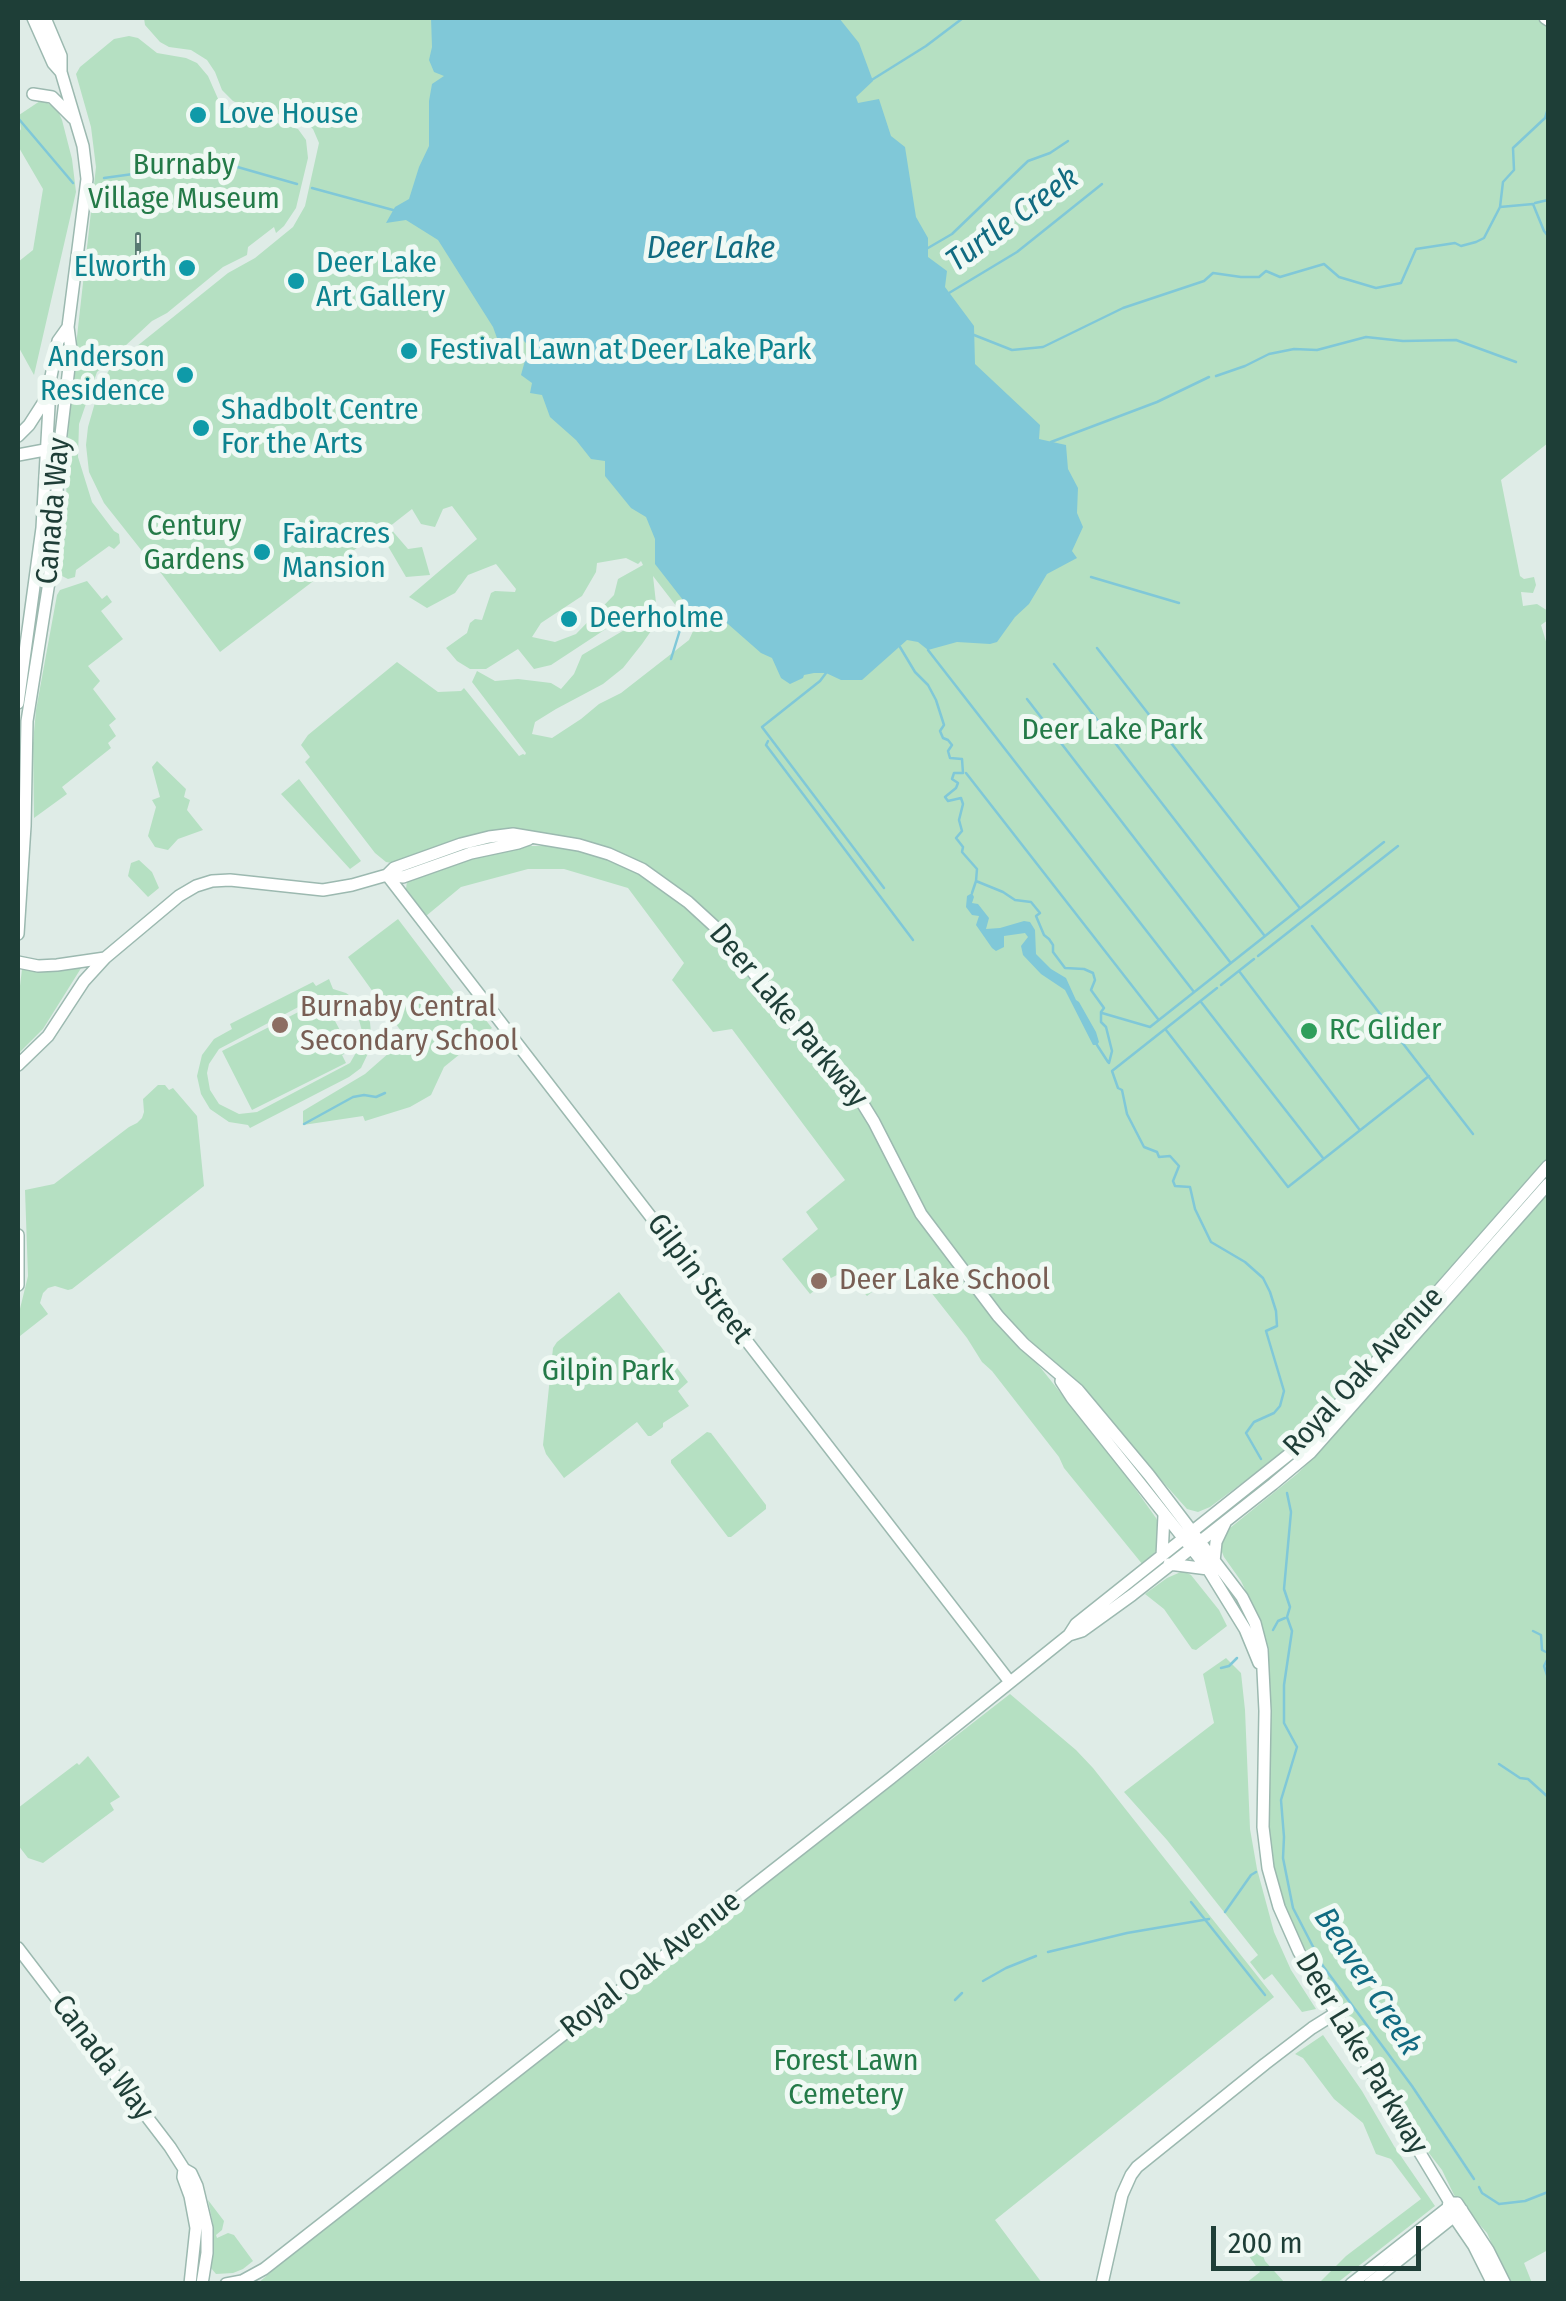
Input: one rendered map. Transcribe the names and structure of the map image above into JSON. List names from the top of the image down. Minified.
{"streets":{"main road":["Canada Way","Deer Lake Parkway","Gilpin Street","Royal Oak Avenue"]},"crossings":[["Deer Lake Parkway","Gilpin Street"],["Deer Lake Parkway","Royal Oak Avenue"],["Gilpin Street","Royal Oak Avenue"]],"water":["Turtle Creek","Deer Lake","Beaver Creek"],"parks":["Burnaby Village Museum","Century Gardens","Deer Lake Park","Gilpin Park","Forest Lawn Cemetery"],"places":["Love House","Elworth","Deer Lake Art Gallery","Festival Lawn at Deer Lake Park","Anderson Residence","Shadbolt Centre For the Arts","Fairacres Mansion","Deerholme","Burnaby Central Secondary School","RC Glider","Deer Lake School"],"scale_bar":"200 m"}
